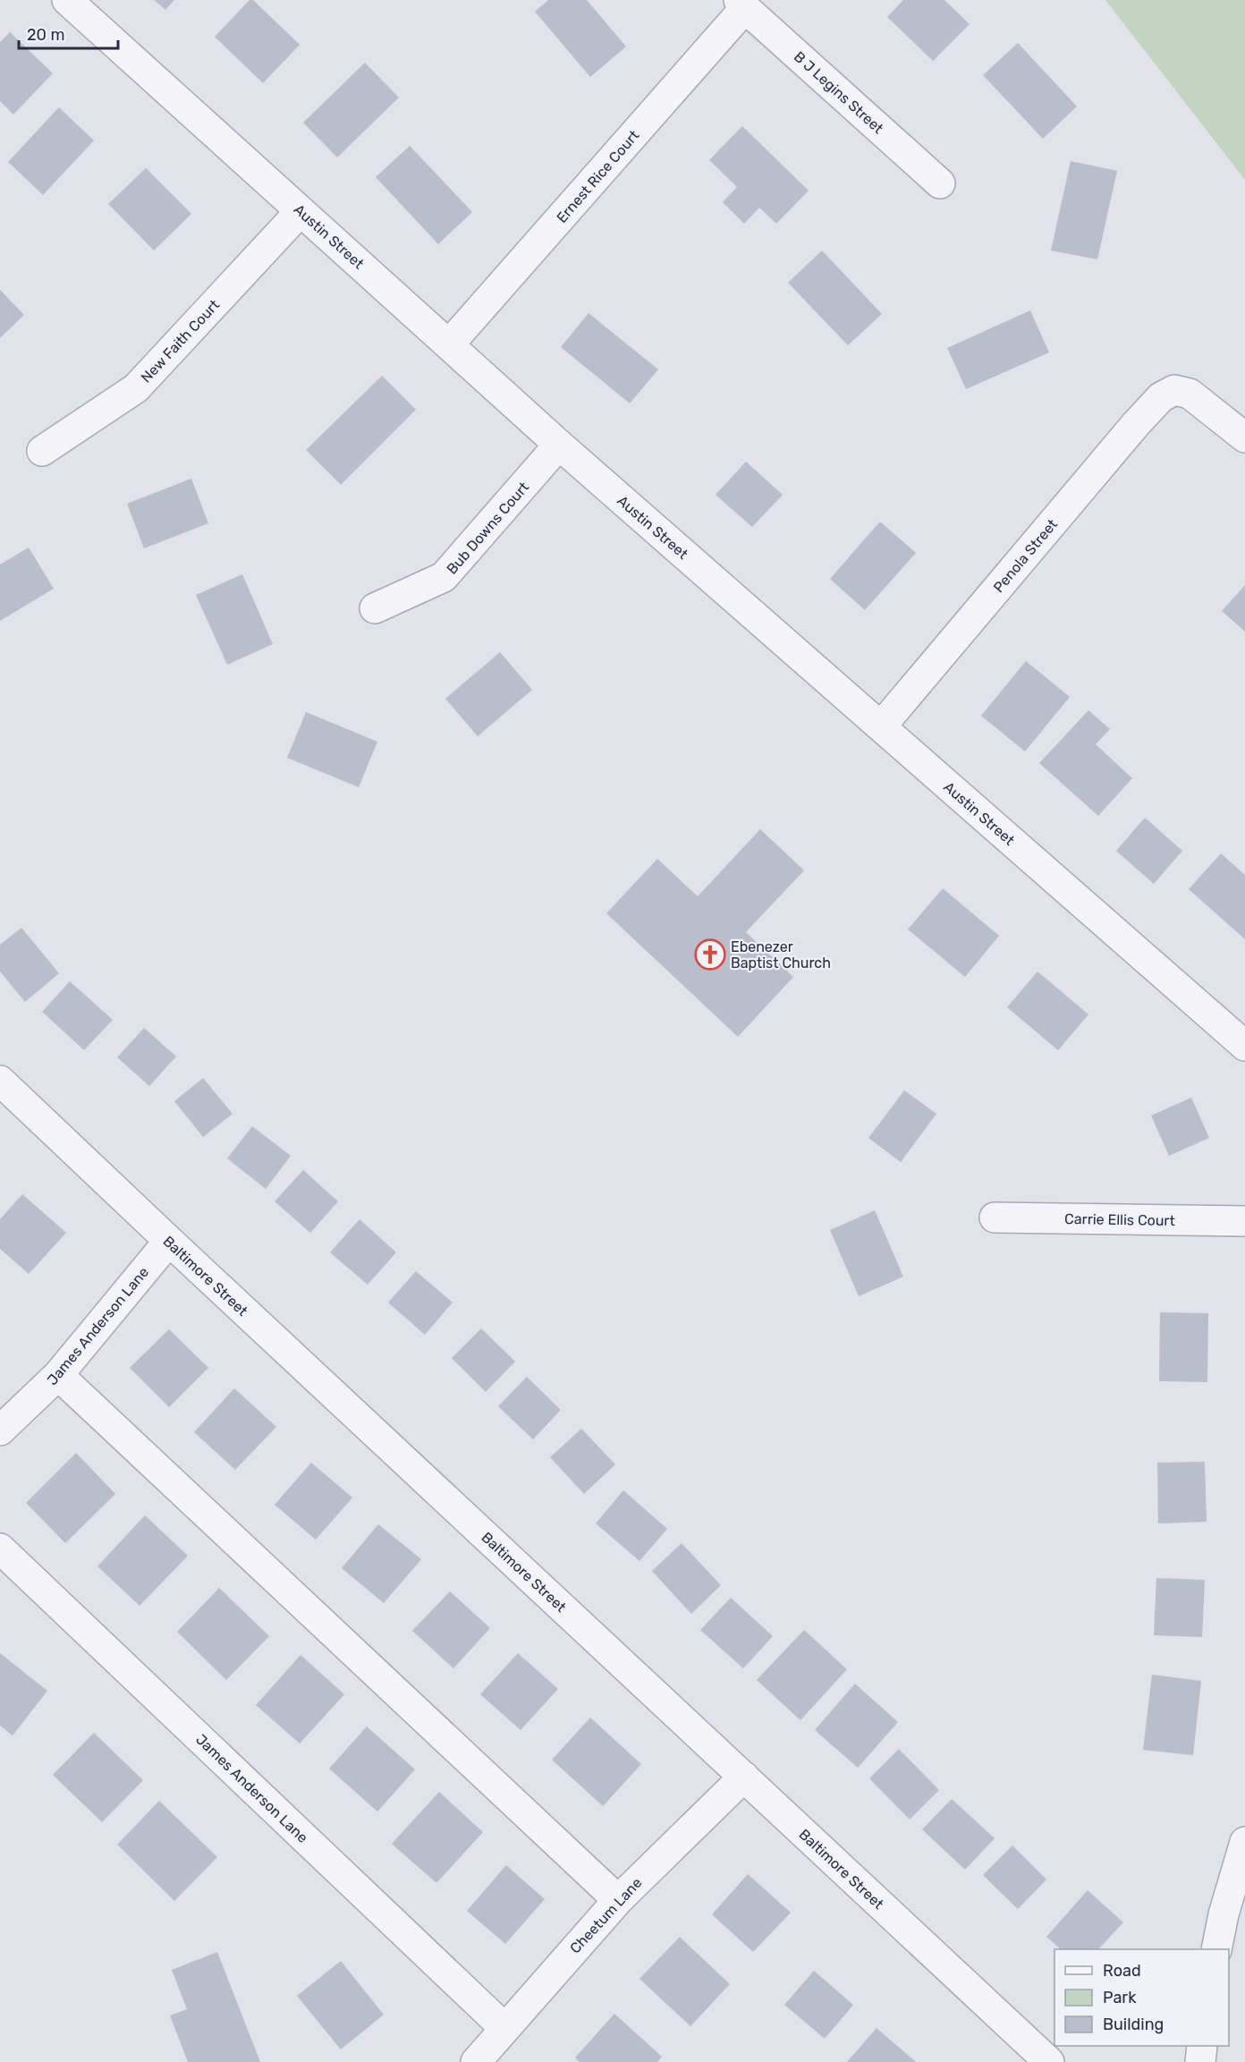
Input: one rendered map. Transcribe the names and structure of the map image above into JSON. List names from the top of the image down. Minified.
{"streets":{"street":["B J Legins Street","Ernest Rice Court","Austin Street","New Faith Court","Bub Downs Court","Penola Street","Carrie Ellis Court","Baltimore Street","James Anderson Lane","Cheetum Lane"]},"crossings":[["B J Legins Street","Ernest Rice Court"],["Ernest Rice Court","Austin Street"],["Austin Street","New Faith Court"],["Austin Street","Bub Downs Court"],["Austin Street","Penola Street"],["Baltimore Street","James Anderson Lane"],["Baltimore Street","Cheetum Lane"],["James Anderson Lane","Cheetum Lane"]],"places":{"church":["Ebenezer Baptist Church"]},"legend":["Road","Park","Building"],"scale_bar":"20 m"}
